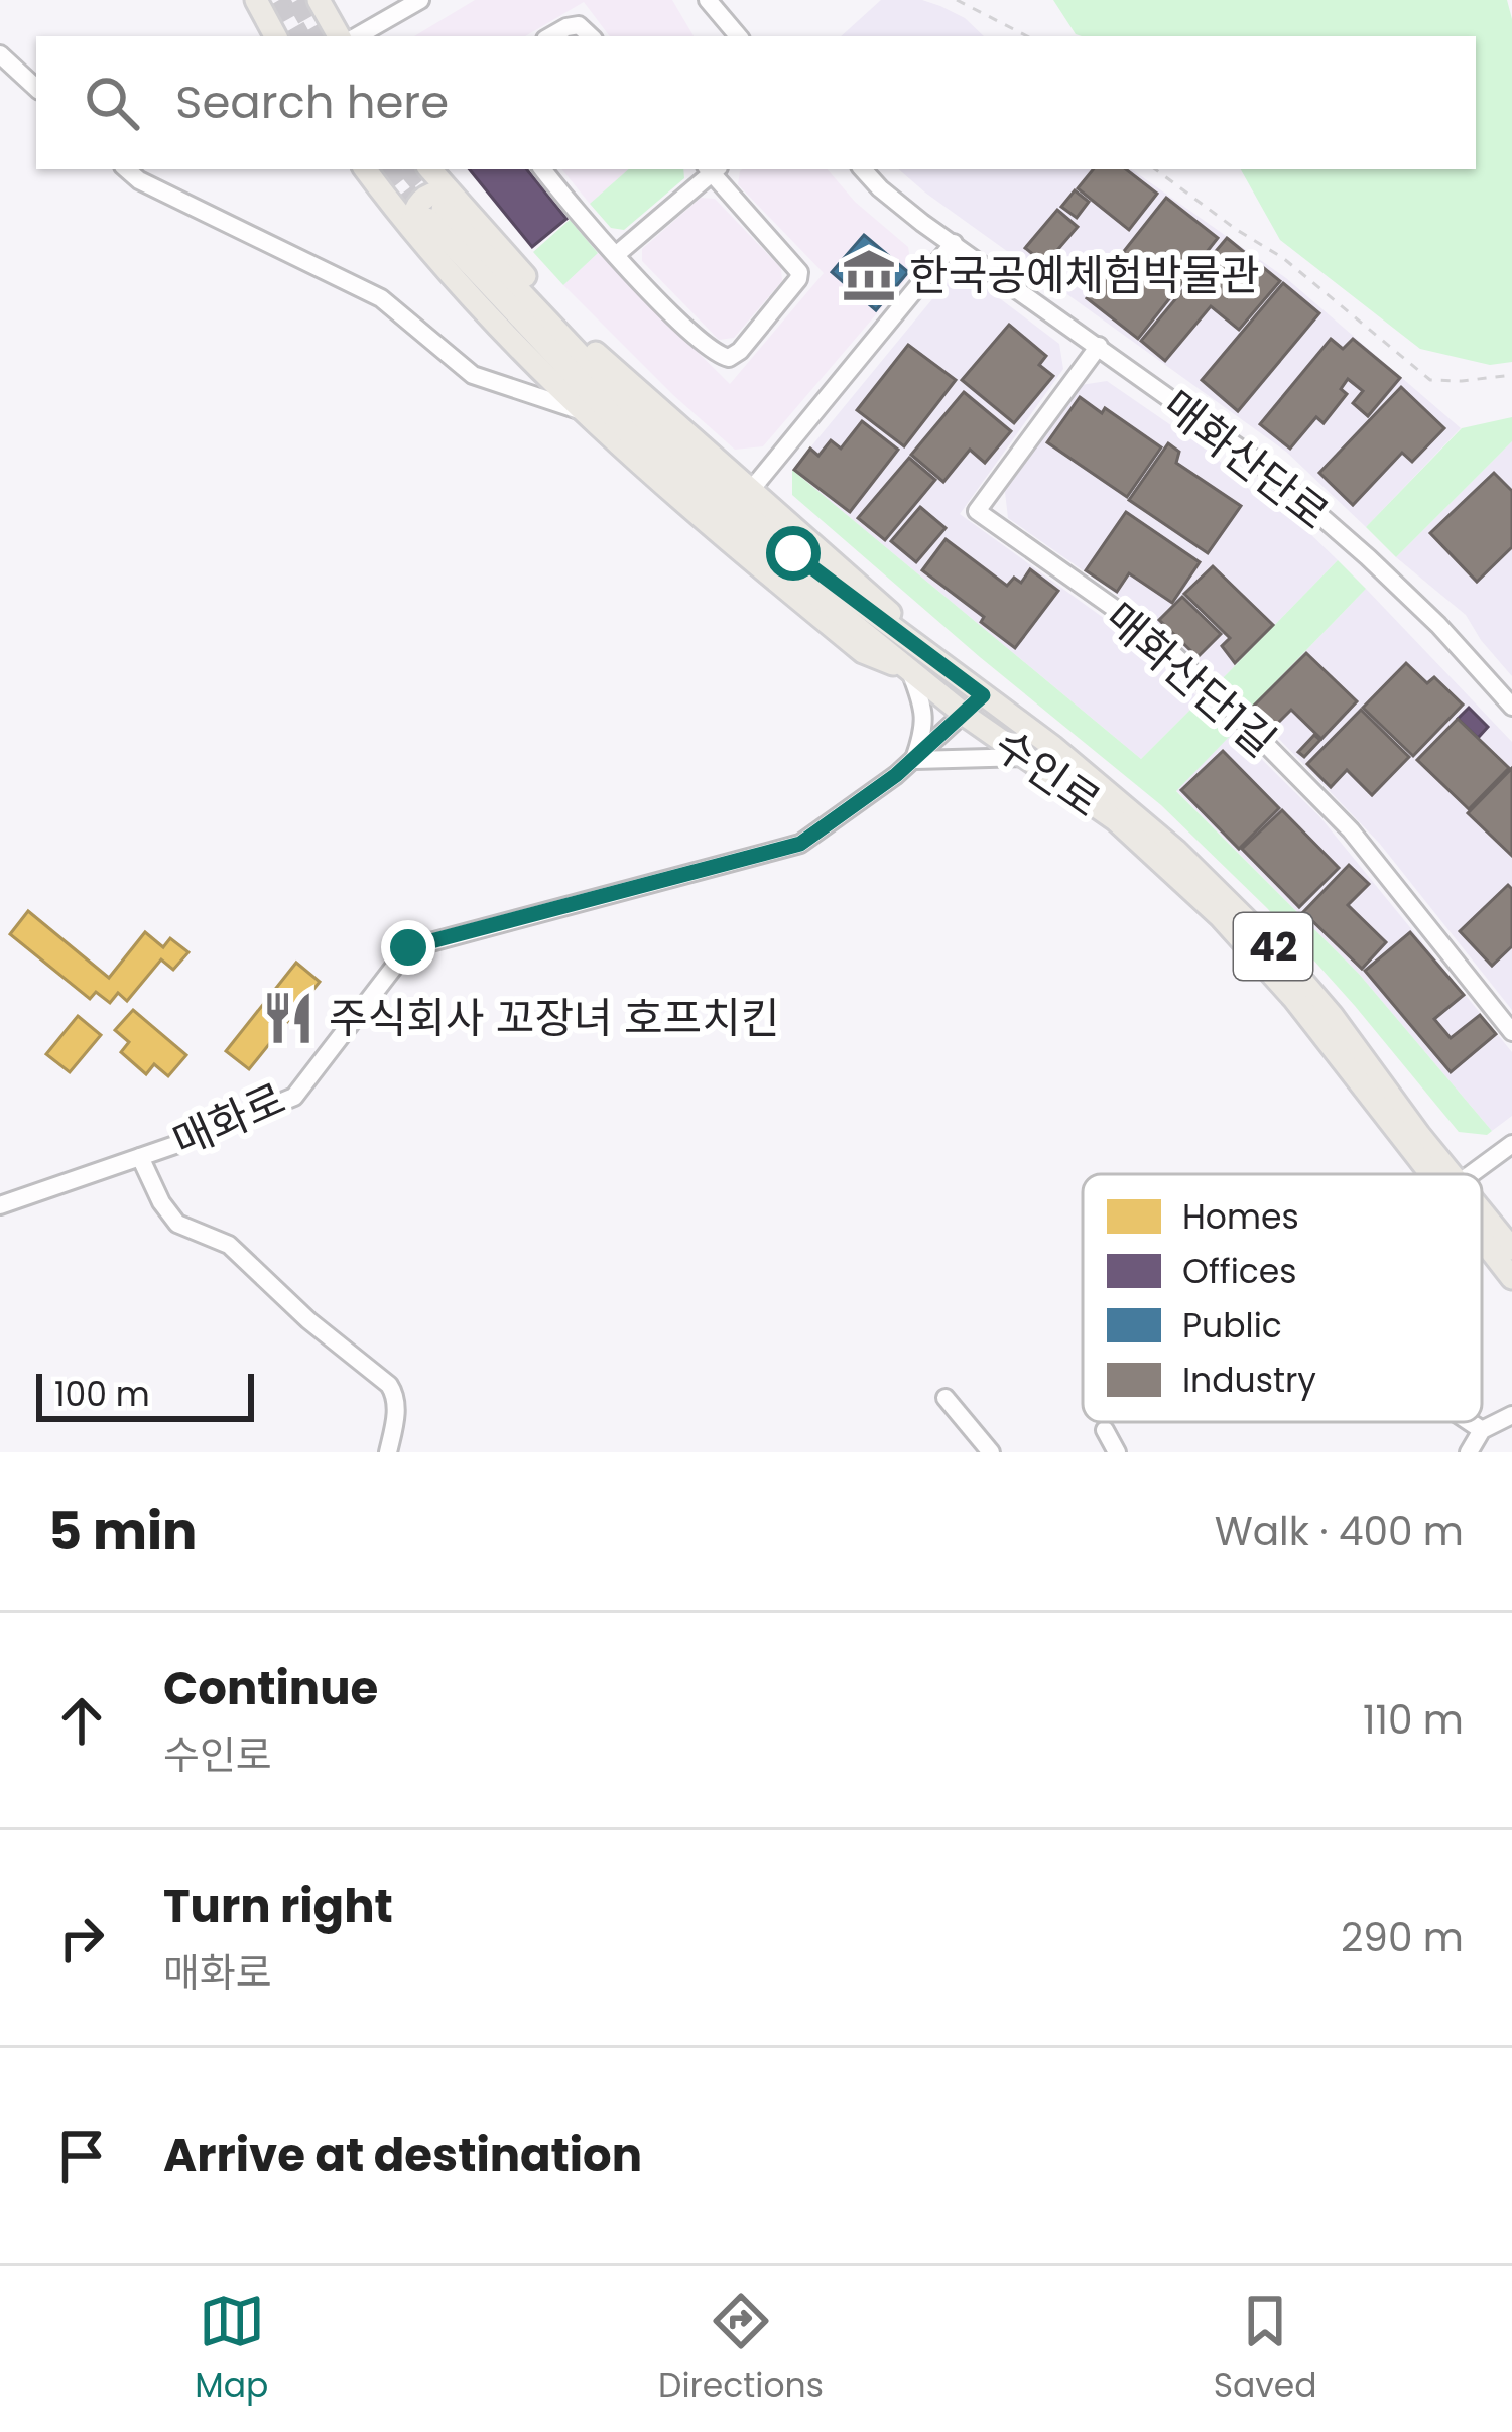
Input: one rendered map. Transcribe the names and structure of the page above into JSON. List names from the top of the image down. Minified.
{"streets":{"main road":["수인로","42"],"street":["매화산단로","매화산단1길","매화로"]},"crossings":[["매화산단로","매화산단1길"],["수인로","매화로"]],"places":{"museum":["한국공예체험박물관"],"restaurant":["주식회사 꼬장녀 호프치킨"]},"legend":["Homes","Offices","Public","Industry"],"scale_bar":"100 m","page":{"search":"Search here","scale":"100 m","heading":["5 min","Walk · 400 m"],"list":[["Continue","수인로","110 m"],["Turn right","매화로","290 m"],"Arrive at destination"],"nav":["Map","Directions","Saved"]}}
